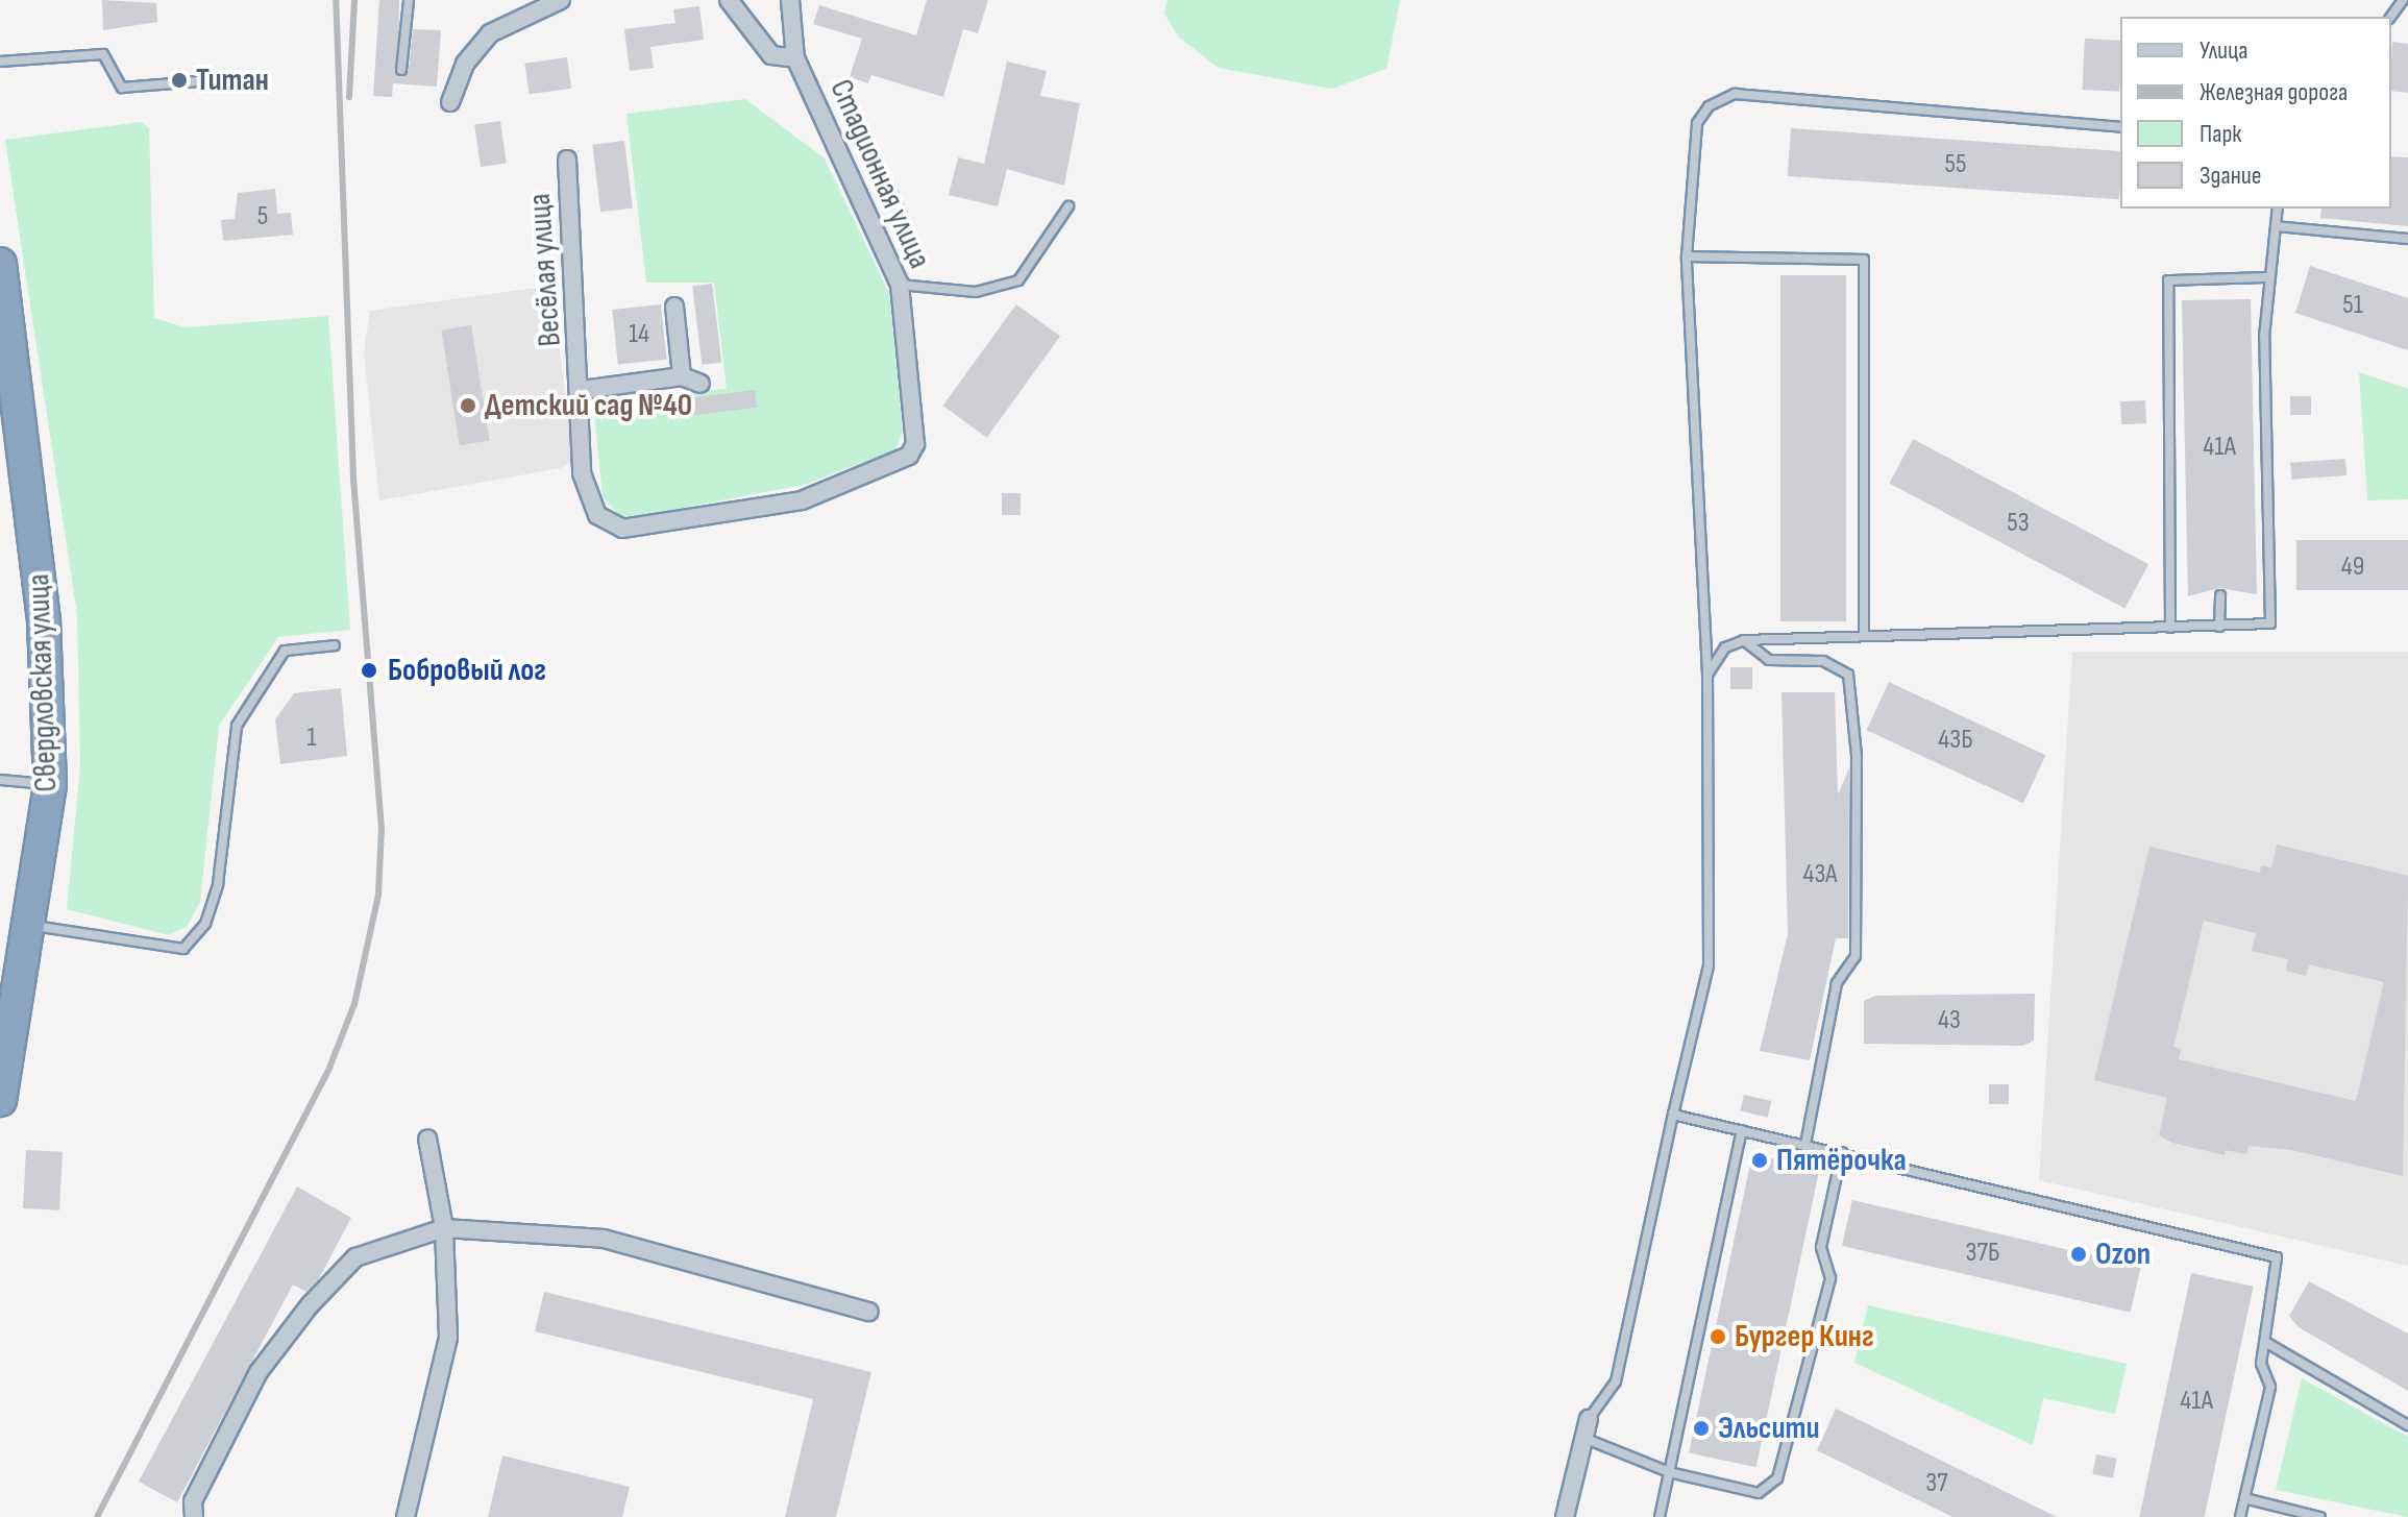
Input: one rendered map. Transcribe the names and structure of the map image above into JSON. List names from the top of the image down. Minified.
{"streets":{"highway":["Свердловская улица"],"street":["Стадионная улица","Весёлая улица"]},"crossings":[["Стадионная улица","Весёлая улица"]],"places":["Титан","Детский сад №40","Бобровый лог","Пятёрочка","Ozon","Бургер Кинг","Эльсити"],"house_numbers":["55","5","51","14","41А","53","49","1","43Б","43А","43","37Б","41А","37"],"legend":["Улица","Железная дорога","Парк","Здание"]}
